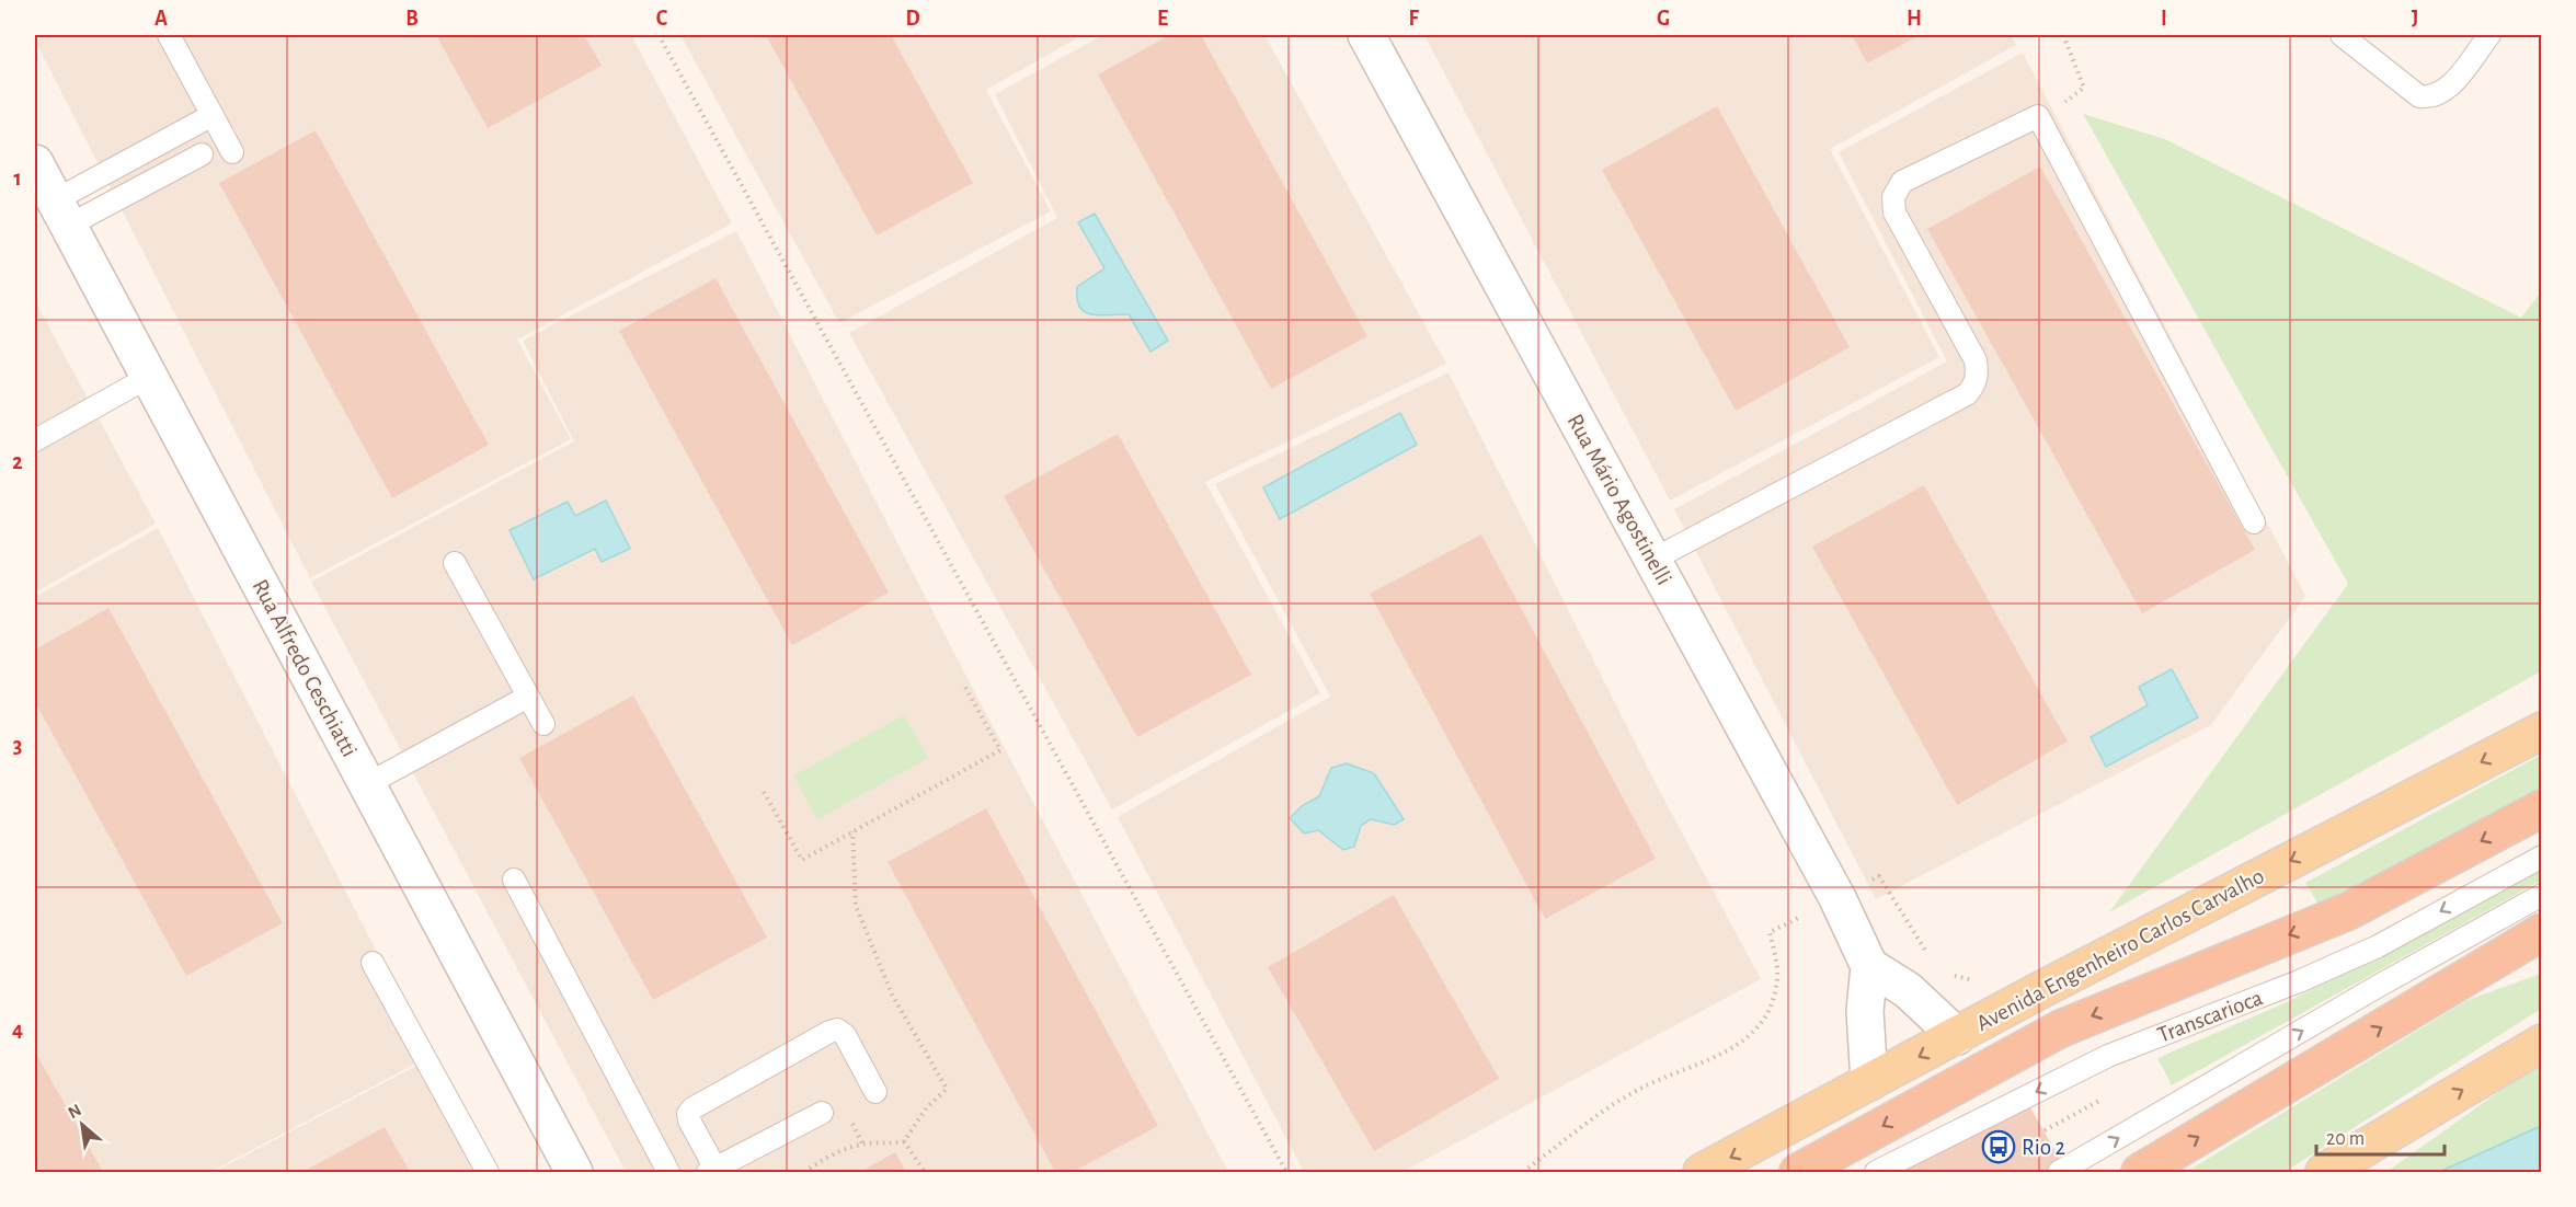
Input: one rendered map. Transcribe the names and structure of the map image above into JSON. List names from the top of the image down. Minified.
{"streets":{"highway":["Avenida Engenheiro Carlos Carvalho"],"street":["Rua Mário Agostinelli","Rua Alfredo Ceschiatti"],"lane":["Transcarioca"]},"one_way":["Avenida Engenheiro Carlos Carvalho"],"places":{"bus stop":["Rio 2"]},"scale_bar":"20 m","north":"top left","grid":{"columns":["A","B","C","D","E","F","G","H","I","J"],"rows":["1","2","3","4"]}}
